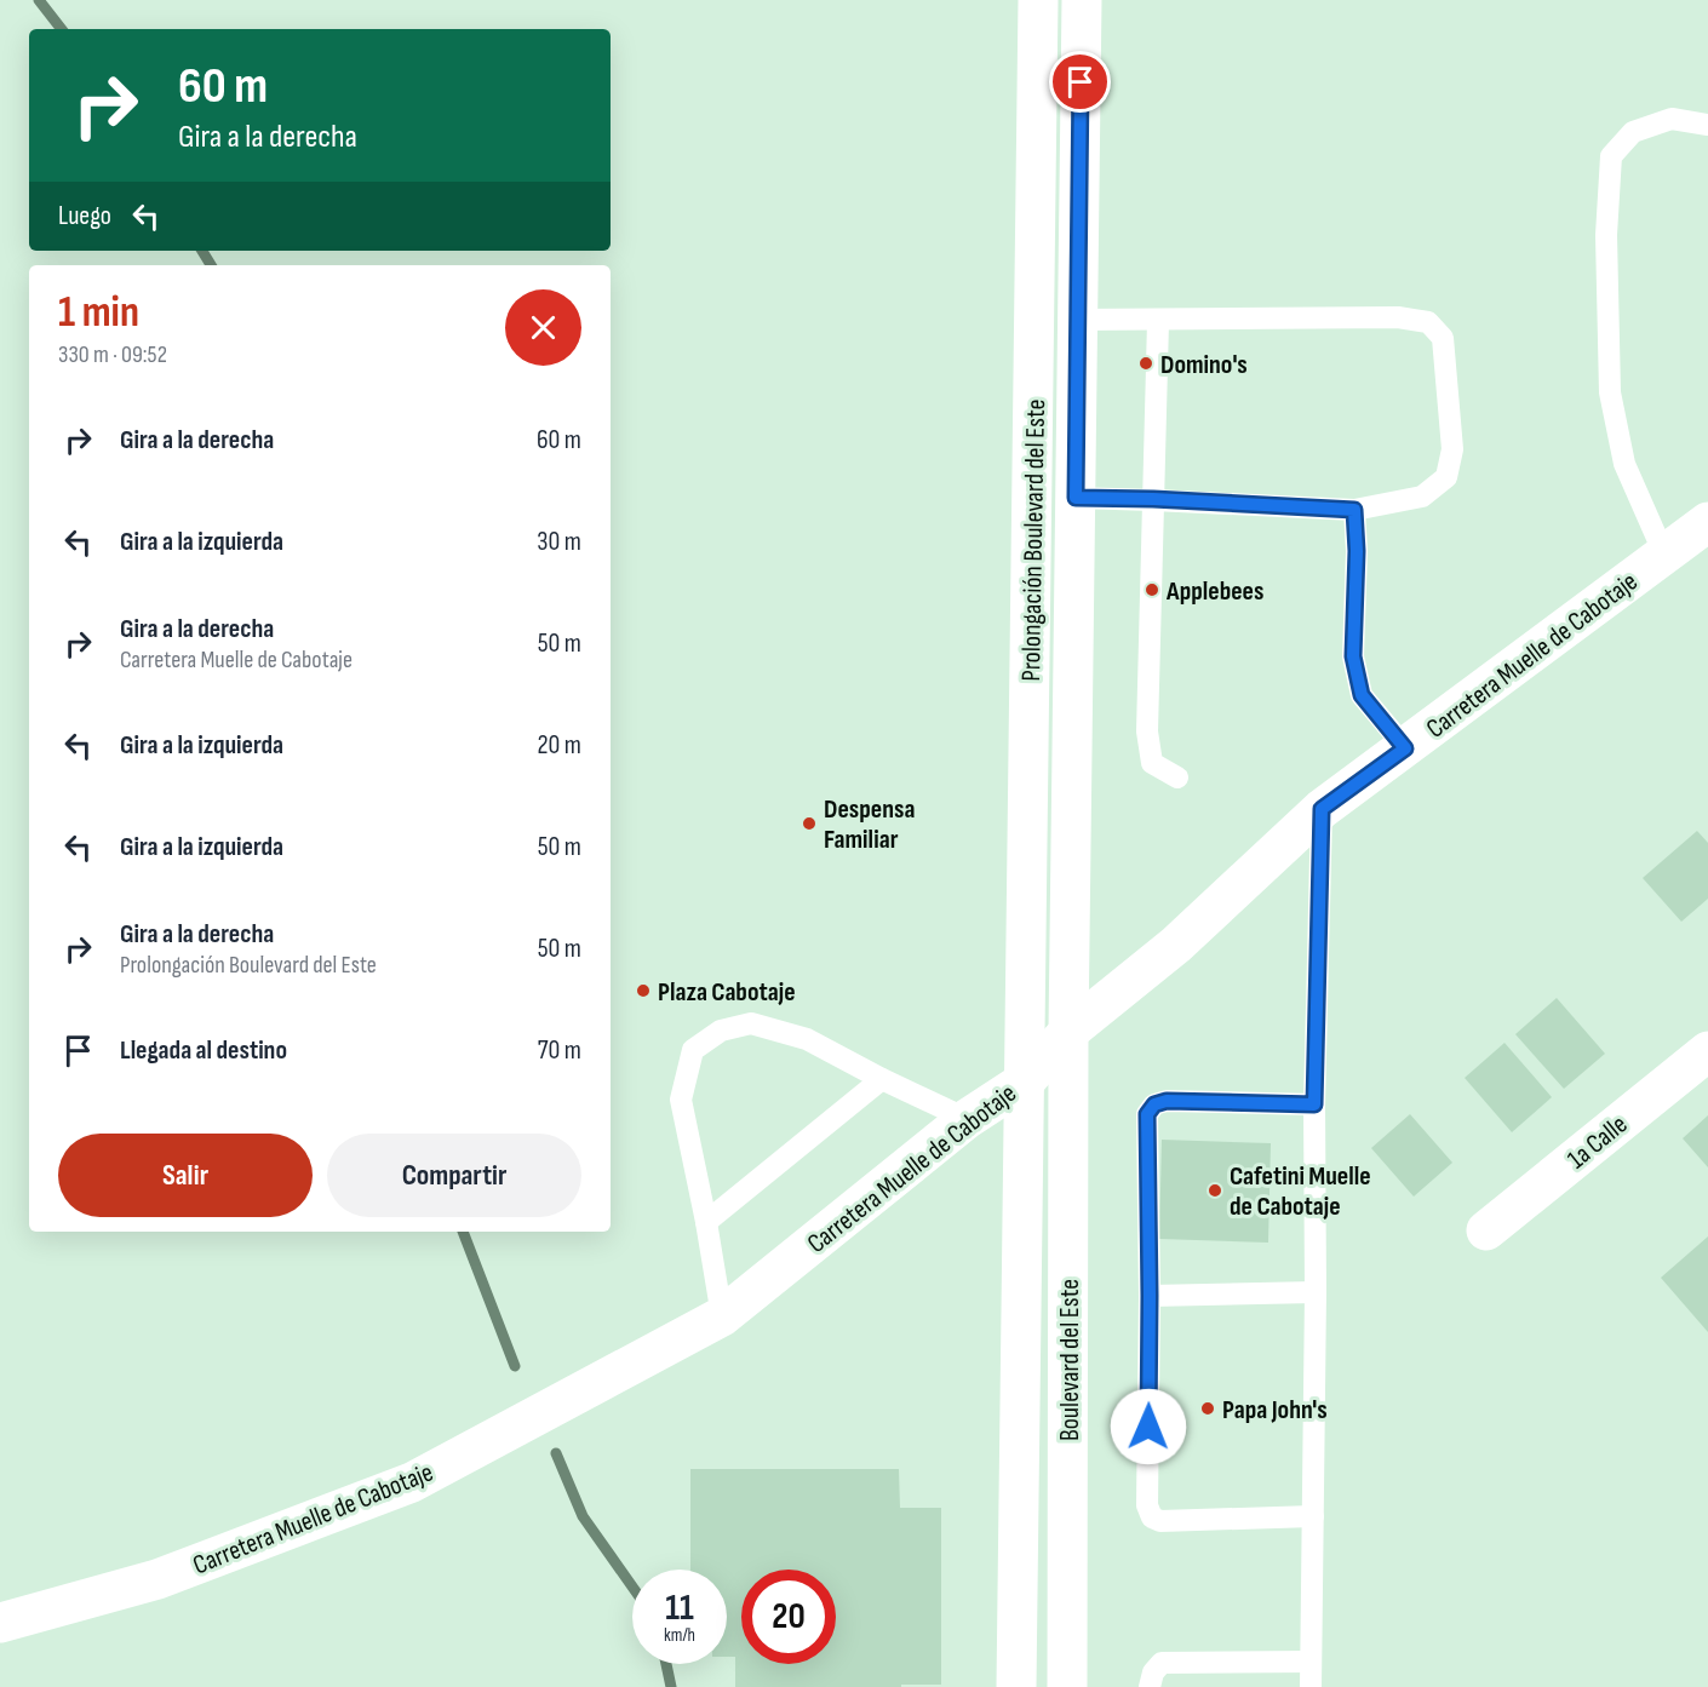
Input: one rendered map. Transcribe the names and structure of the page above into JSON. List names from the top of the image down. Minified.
{"streets":{"main road":["Prolongación Boulevard del Este","Carretera Muelle de Cabotaje","1a Calle","Boulevard del Este"]},"crossings":[["Prolongación Boulevard del Este","Carretera Muelle de Cabotaje"],["Prolongación Boulevard del Este","Boulevard del Este"],["Carretera Muelle de Cabotaje","Boulevard del Este"]],"places":["Domino's","Applebees","Despensa Familiar","Plaza Cabotaje","Cafetini Muelle de Cabotaje","Papa John's"],"page":{"turn":["60 m","Gira a la derecha"],"then":"Luego","heading":["1 min","330 m · 09:52"],"list":[{"name":"Gira a la derecha","value":"60 m"},{"name":"Gira a la izquierda","value":"30 m"},{"name":"Gira a la derecha","note":"Carretera Muelle de Cabotaje","value":"50 m"},{"name":"Gira a la izquierda","value":"20 m"},{"name":"Gira a la izquierda","value":"50 m"},{"name":"Gira a la derecha","note":"Prolongación Boulevard del Este","value":"50 m"},{"name":"Llegada al destino","value":"70 m"}],"buttons":["Salir","Compartir"],"speed":"11 km/h","limit":"20"}}
